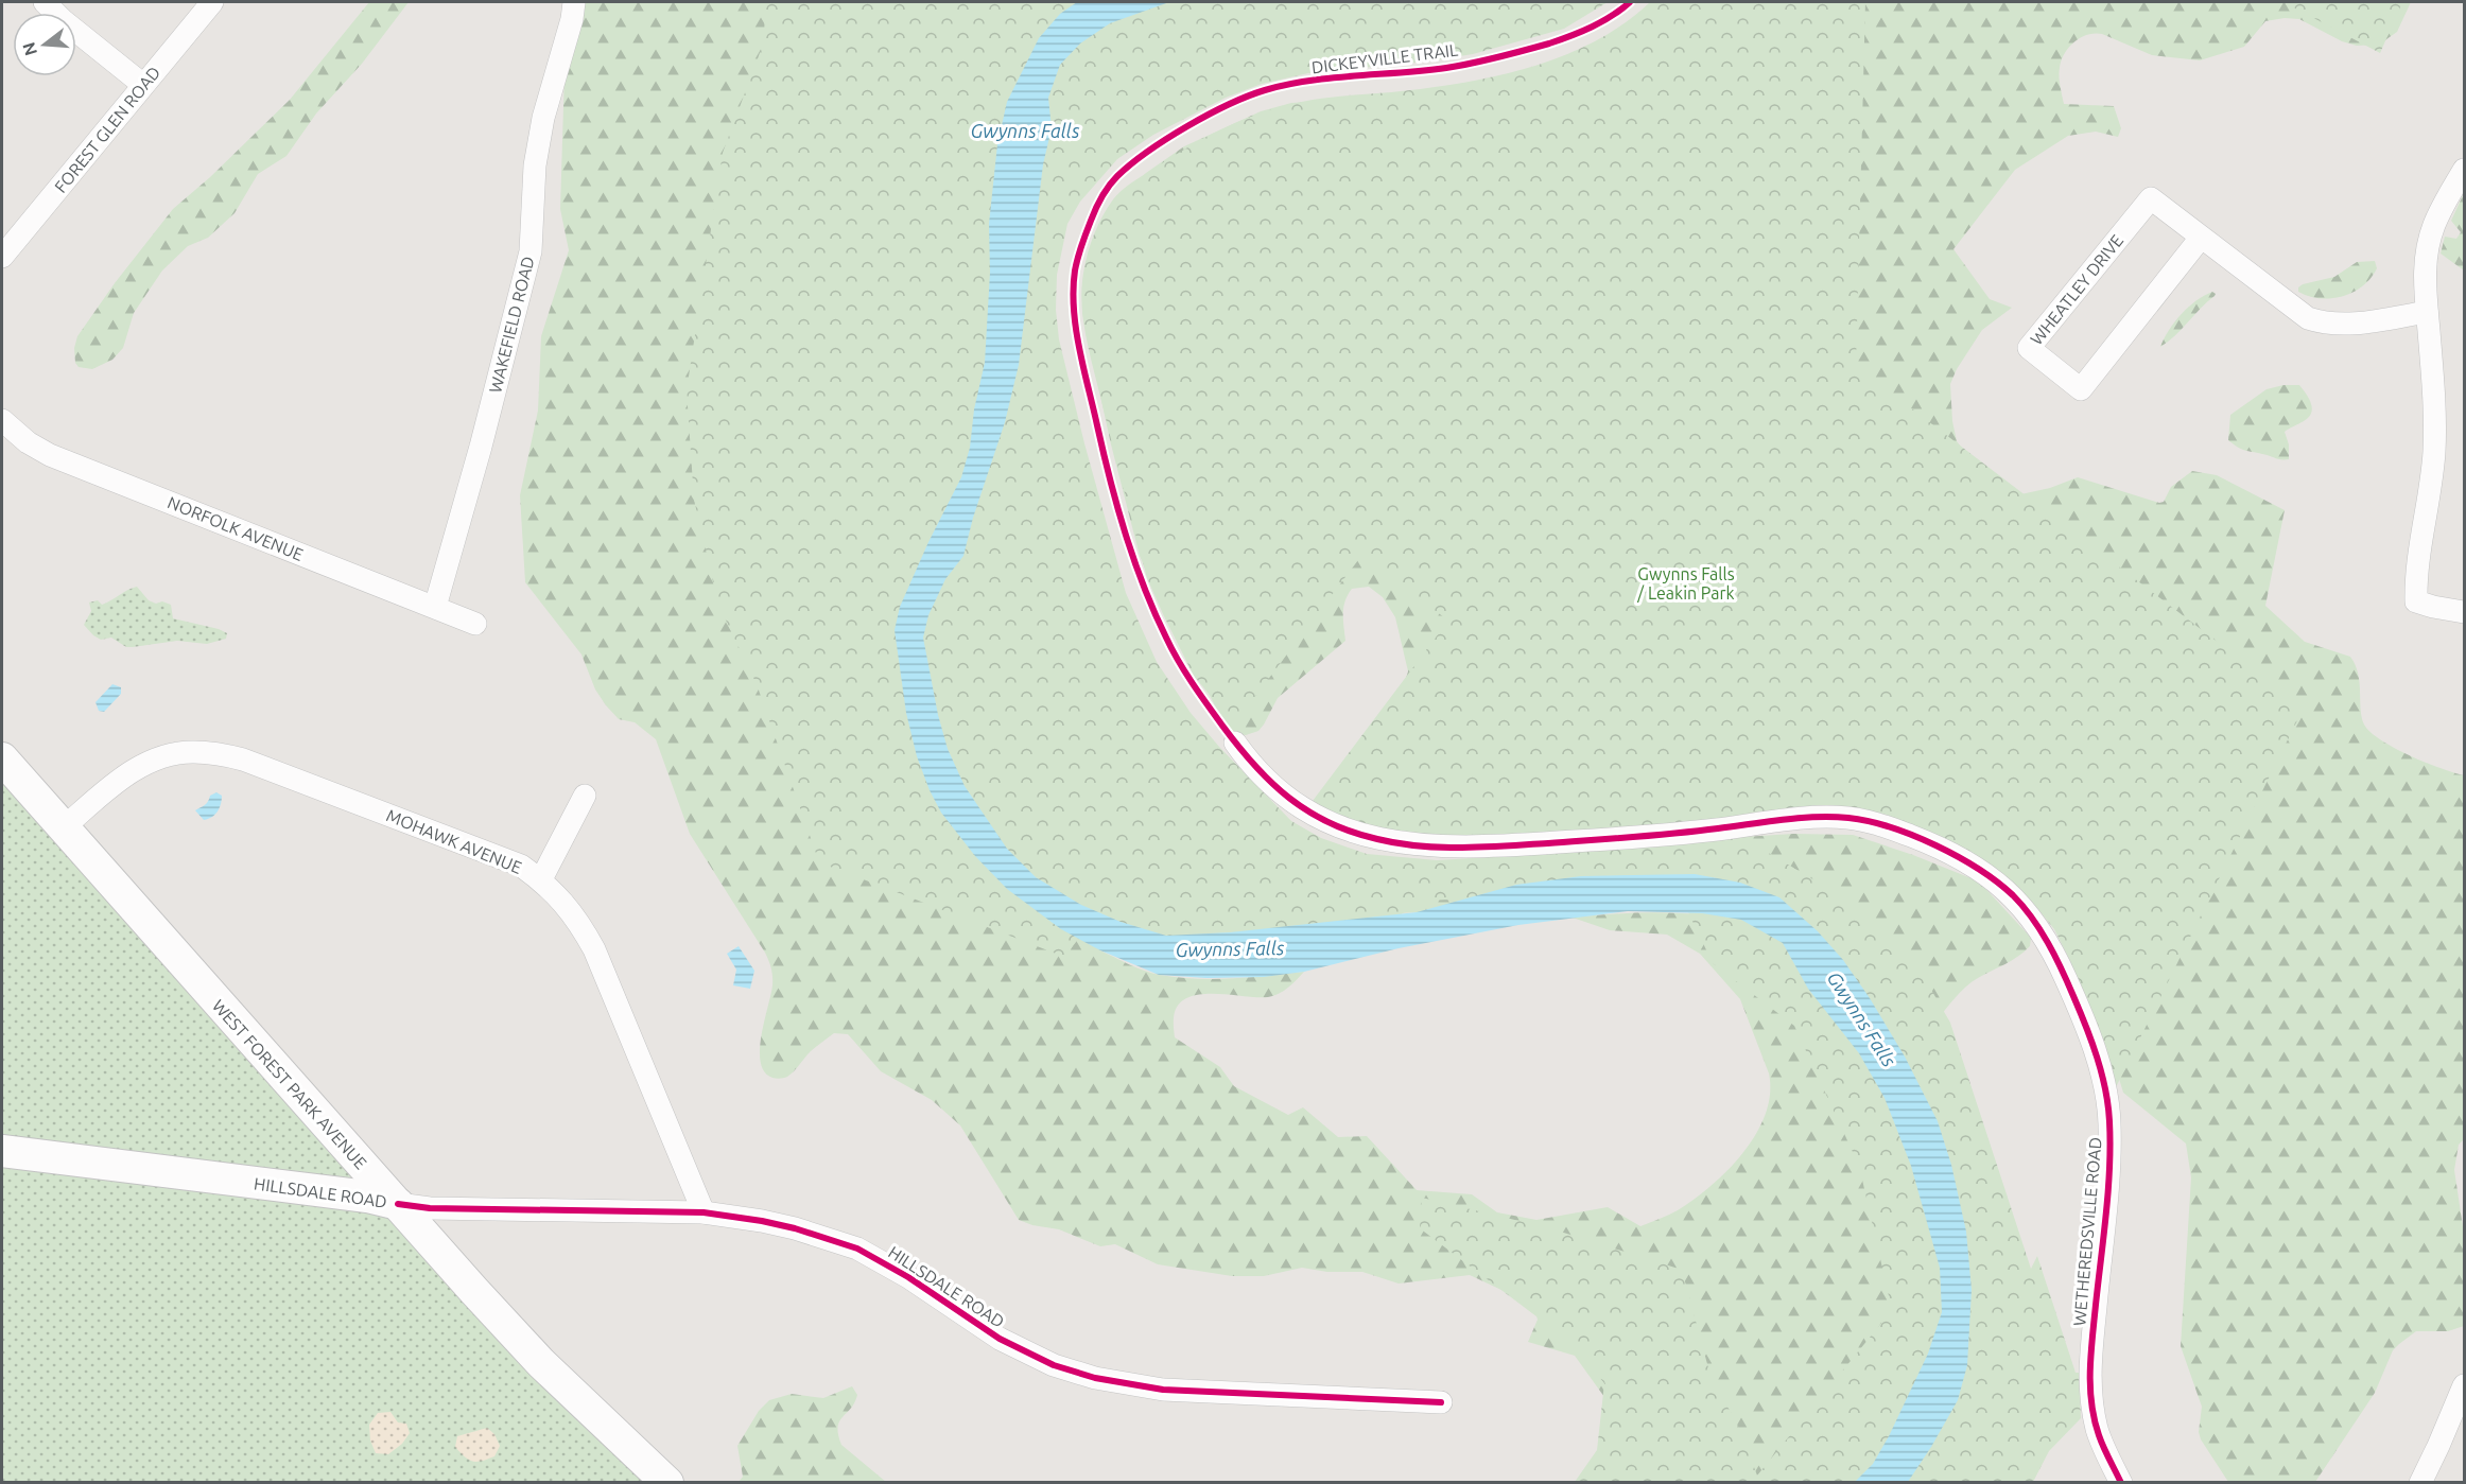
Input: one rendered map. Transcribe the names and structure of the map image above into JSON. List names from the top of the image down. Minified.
{"streets":{"main road":["WEST FOREST PARK AVENUE","HILLSDALE ROAD"],"street":["FOREST GLEN ROAD","WHEATLEY DRIVE","WAKEFIELD ROAD","NORFOLK AVENUE","MOHAWK AVENUE","WETHEREDSVILLE ROAD"],"cycle path":["DICKEYVILLE TRAIL"]},"crossings":[["WAKEFIELD ROAD","NORFOLK AVENUE"],["MOHAWK AVENUE","WEST FOREST PARK AVENUE"],["MOHAWK AVENUE","HILLSDALE ROAD"],["WEST FOREST PARK AVENUE","HILLSDALE ROAD"]],"water":["Gwynns Falls"],"parks":["Gwynns Falls / Leakin Park"],"north":"left"}
